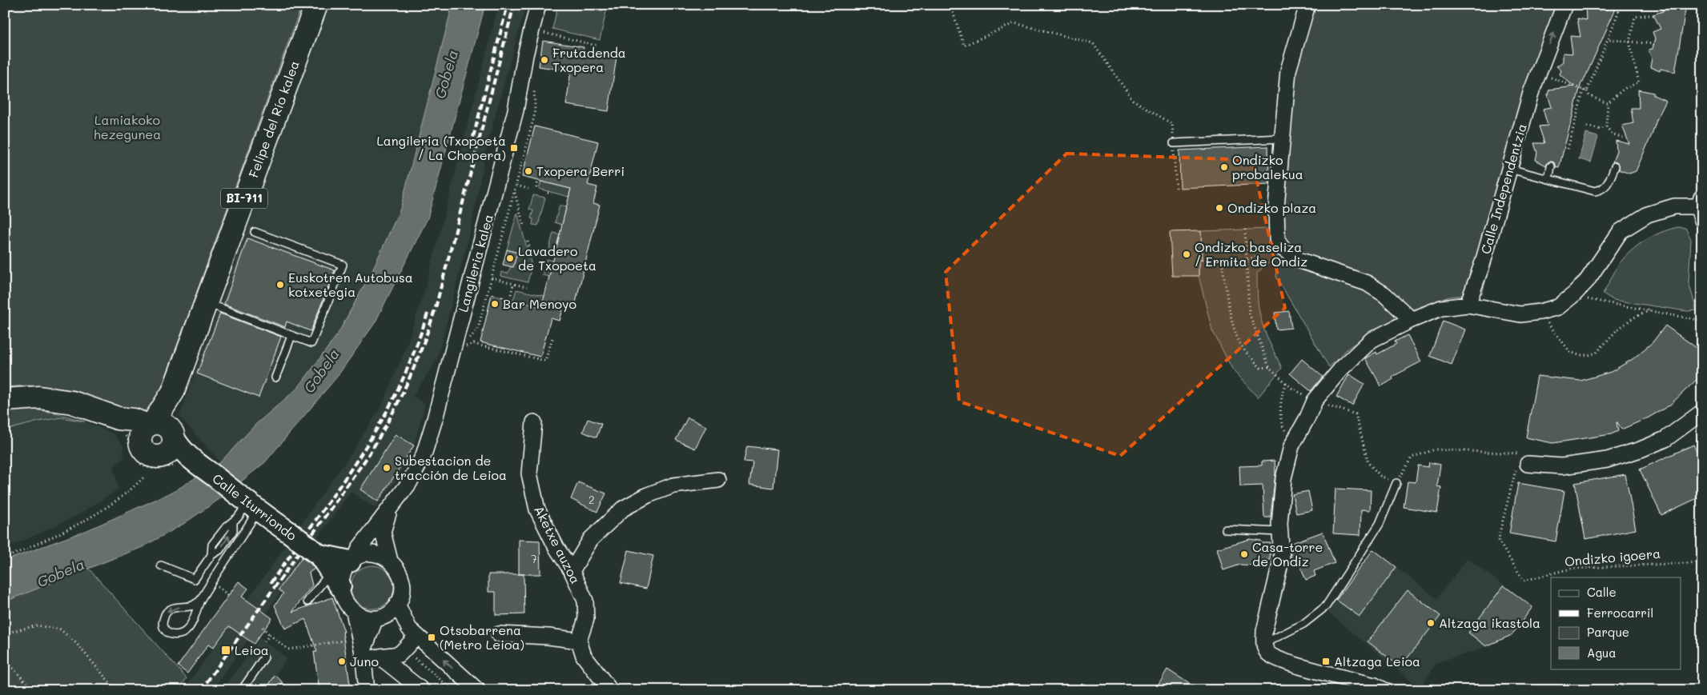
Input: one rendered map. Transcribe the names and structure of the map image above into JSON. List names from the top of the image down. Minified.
{"streets":{"main road":["Felipe del Río kalea","BI-711"],"street":["Calle Independentzia","Langileria kalea","Calle Iturriondo","Aketxe auzoa"],"path":["Ondizko igoera"]},"crossings":[["Felipe del Río kalea","Calle Iturriondo"],["Langileria kalea","Calle Iturriondo"]],"one_way":["Calle Independentzia"],"water":["Gobela"],"parks":["Lamiakoko hezegunea"],"places":{"other":["Frutadenda Txopera","Ondizko probalekua","Txopera Berri","Ondizko plaza","Ondizko baseliza / Ermita de Ondiz","Lavadero de Txopoeta","Euskotren Autobusa kotxetegia","Bar Menoyo","Subestacion de tracción de Leioa","Casa-torre de Ondiz","Altzaga ikastola","Juno"],"transit":["Langileria (Txopoeta / La Chopera)","Otsobarrena (Metro Leioa)","Leioa","Altzaga Leioa"]},"house_numbers":["2","7"],"legend":["Calle","Ferrocarril","Parque","Agua"]}
